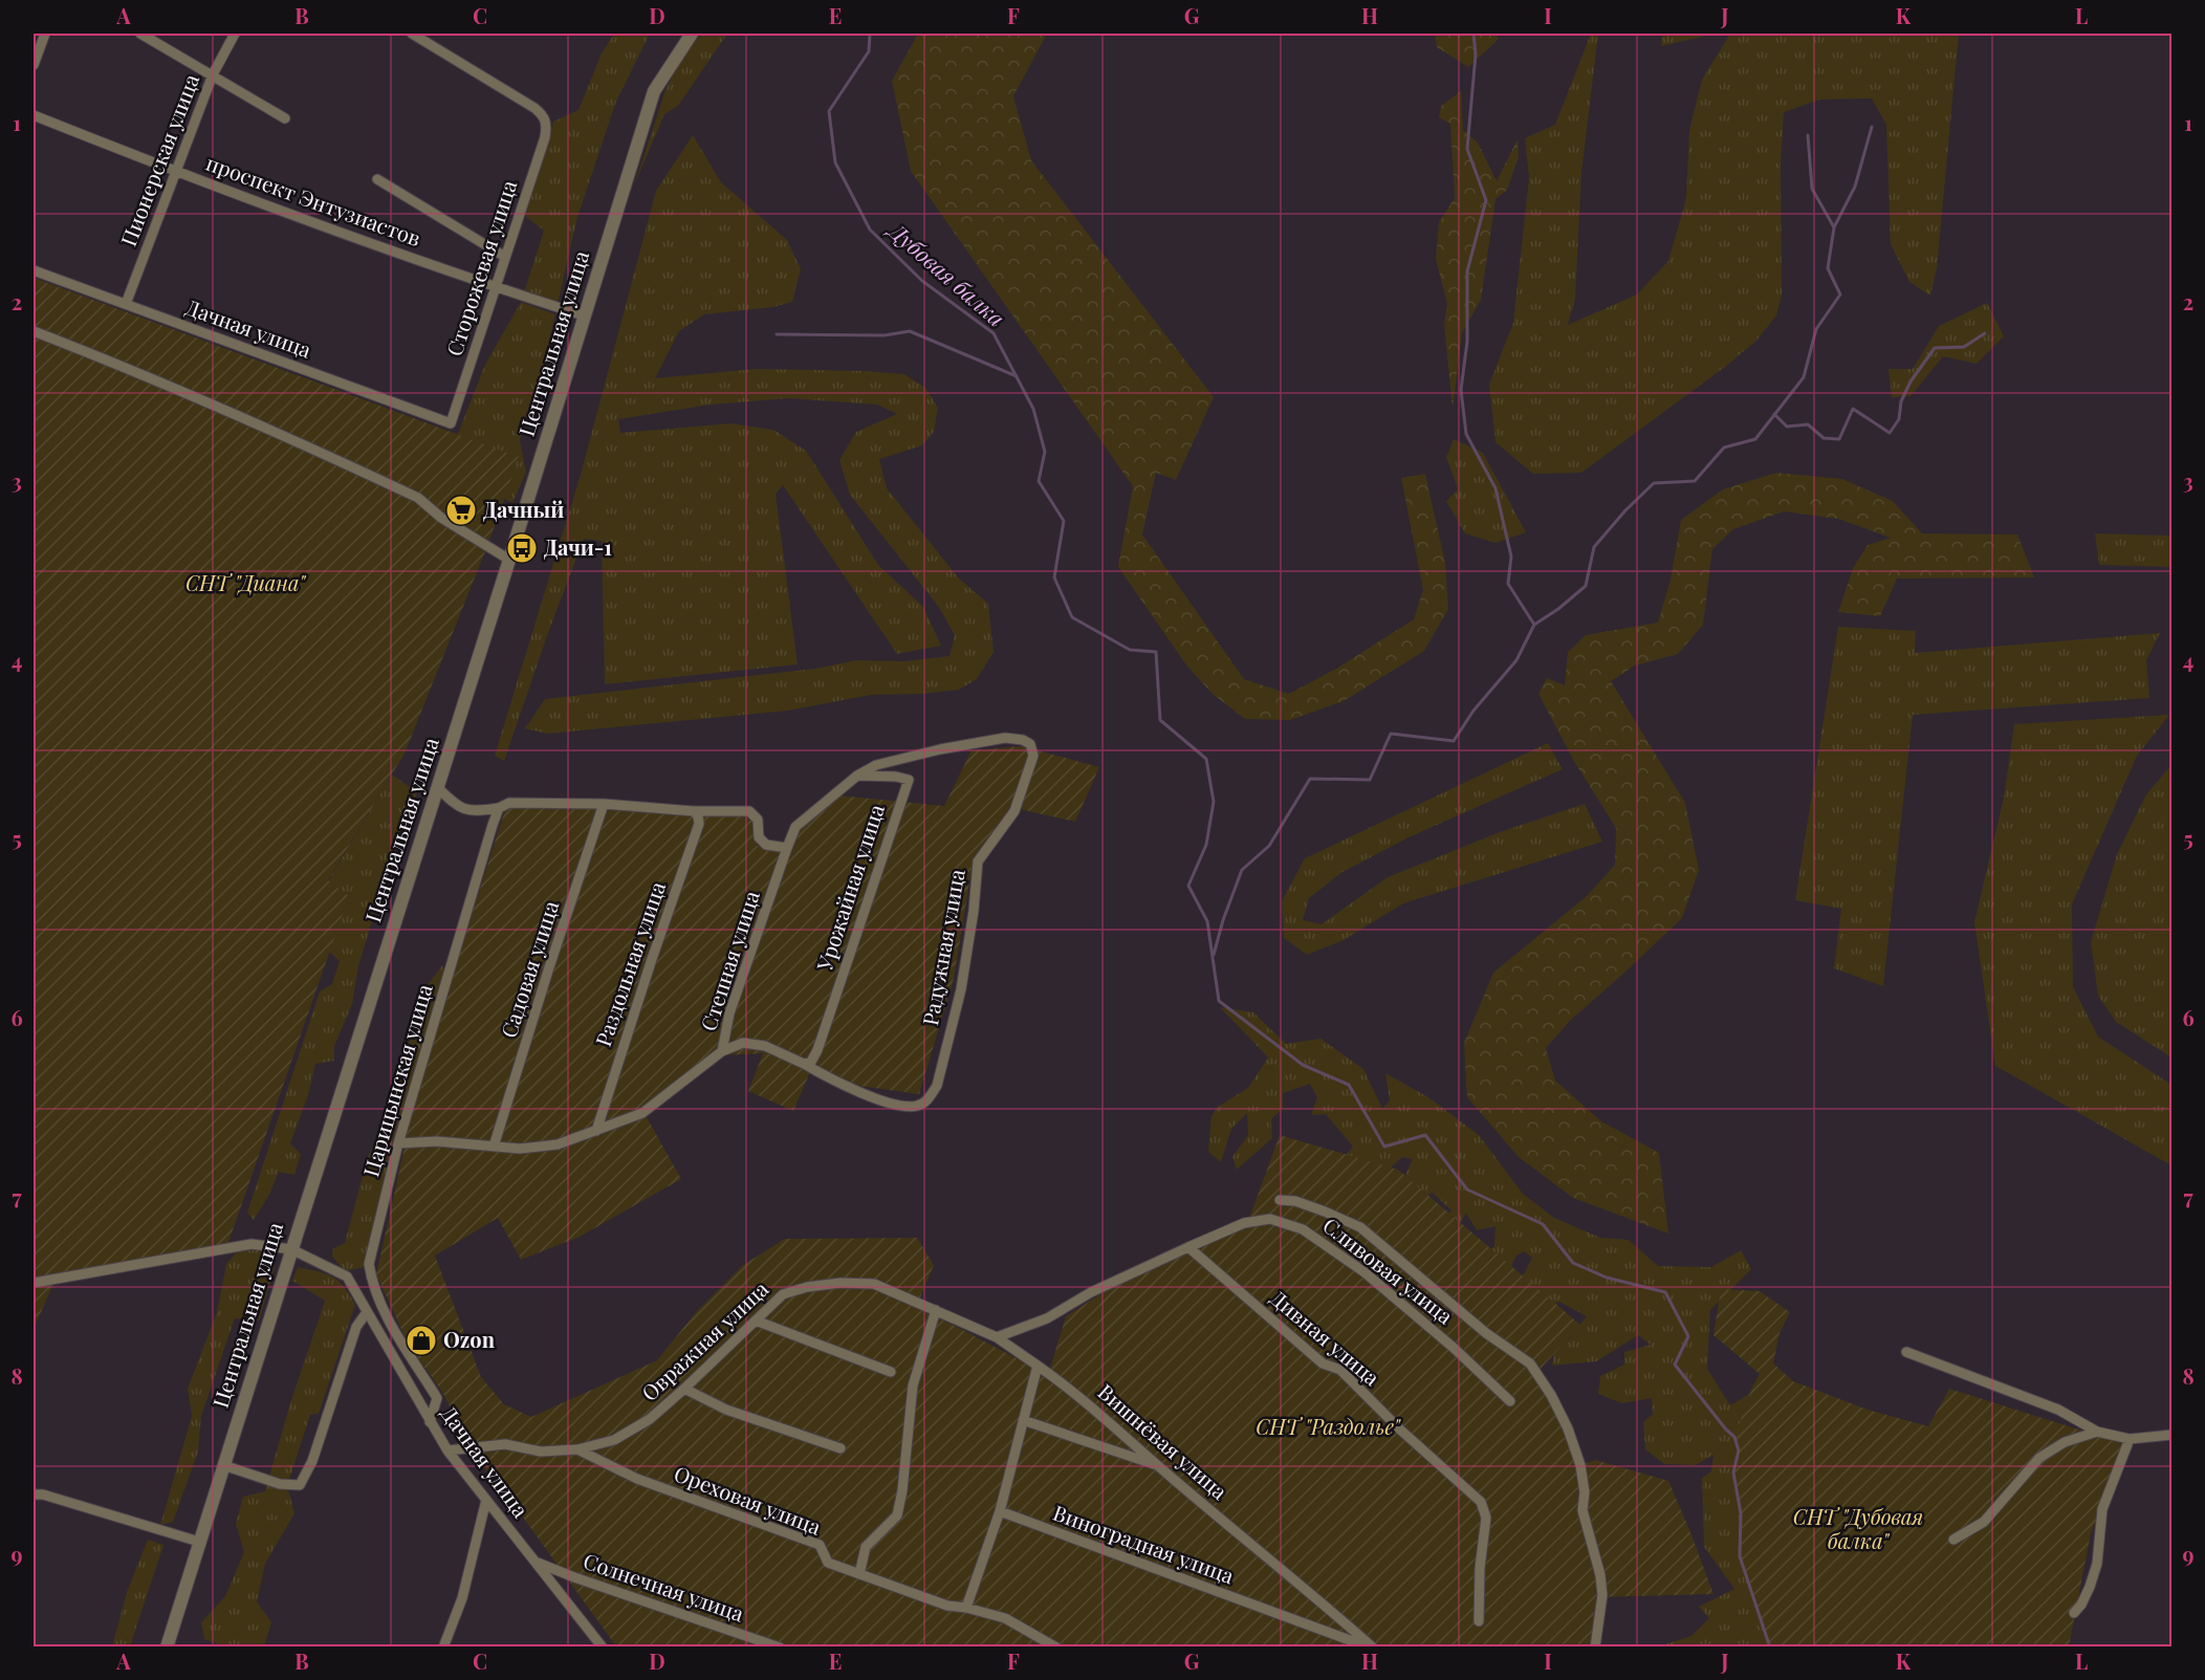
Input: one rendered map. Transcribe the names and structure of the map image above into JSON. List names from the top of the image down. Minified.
{"streets":{"street":["Пионерская улица","проспект Энтузиастов","Сторожевая улица","Дачная улица","Центральная улица","Урожайная улица","Радужная улица","Степная улица","Раздольная улица","Садовая улица","Царицынская улица","Сливовая улица","Дивная улица","Овражная улица","Вишнёвая улица","Ореховая улица","Виноградная улица","Солнечная улица"]},"crossings":[["Пионерская улица","проспект Энтузиастов"],["Пионерская улица","Дачная улица"],["проспект Энтузиастов","Сторожевая улица"],["проспект Энтузиастов","Центральная улица"],["Сторожевая улица","Дачная улица"],["Дачная улица","Центральная улица"],["Дачная улица","Царицынская улица"],["Дачная улица","Ореховая улица"],["Дачная улица","Солнечная улица"],["Урожайная улица","Радужная улица"],["Урожайная улица","Степная улица"],["Степная улица","Раздольная улица"],["Степная улица","Садовая улица"],["Степная улица","Царицынская улица"],["Сливовая улица","Дивная улица"],["Овражная улица","Вишнёвая улица"],["Овражная улица","Ореховая улица"],["Вишнёвая улица","Виноградная улица"]],"water":["Дубовая балка"],"parks":["СНТ \"Диана\"","СНТ \"Раздолье\"","СНТ \"Дубовая балка\""],"places":{"supermarket":["Дачный"],"bus stop":["Дачи-1"],"shop":["Ozon"]},"grid":{"columns":["A","B","C","D","E","F","G","H","I","J","K","L"],"rows":["1","2","3","4","5","6","7","8","9"]}}
